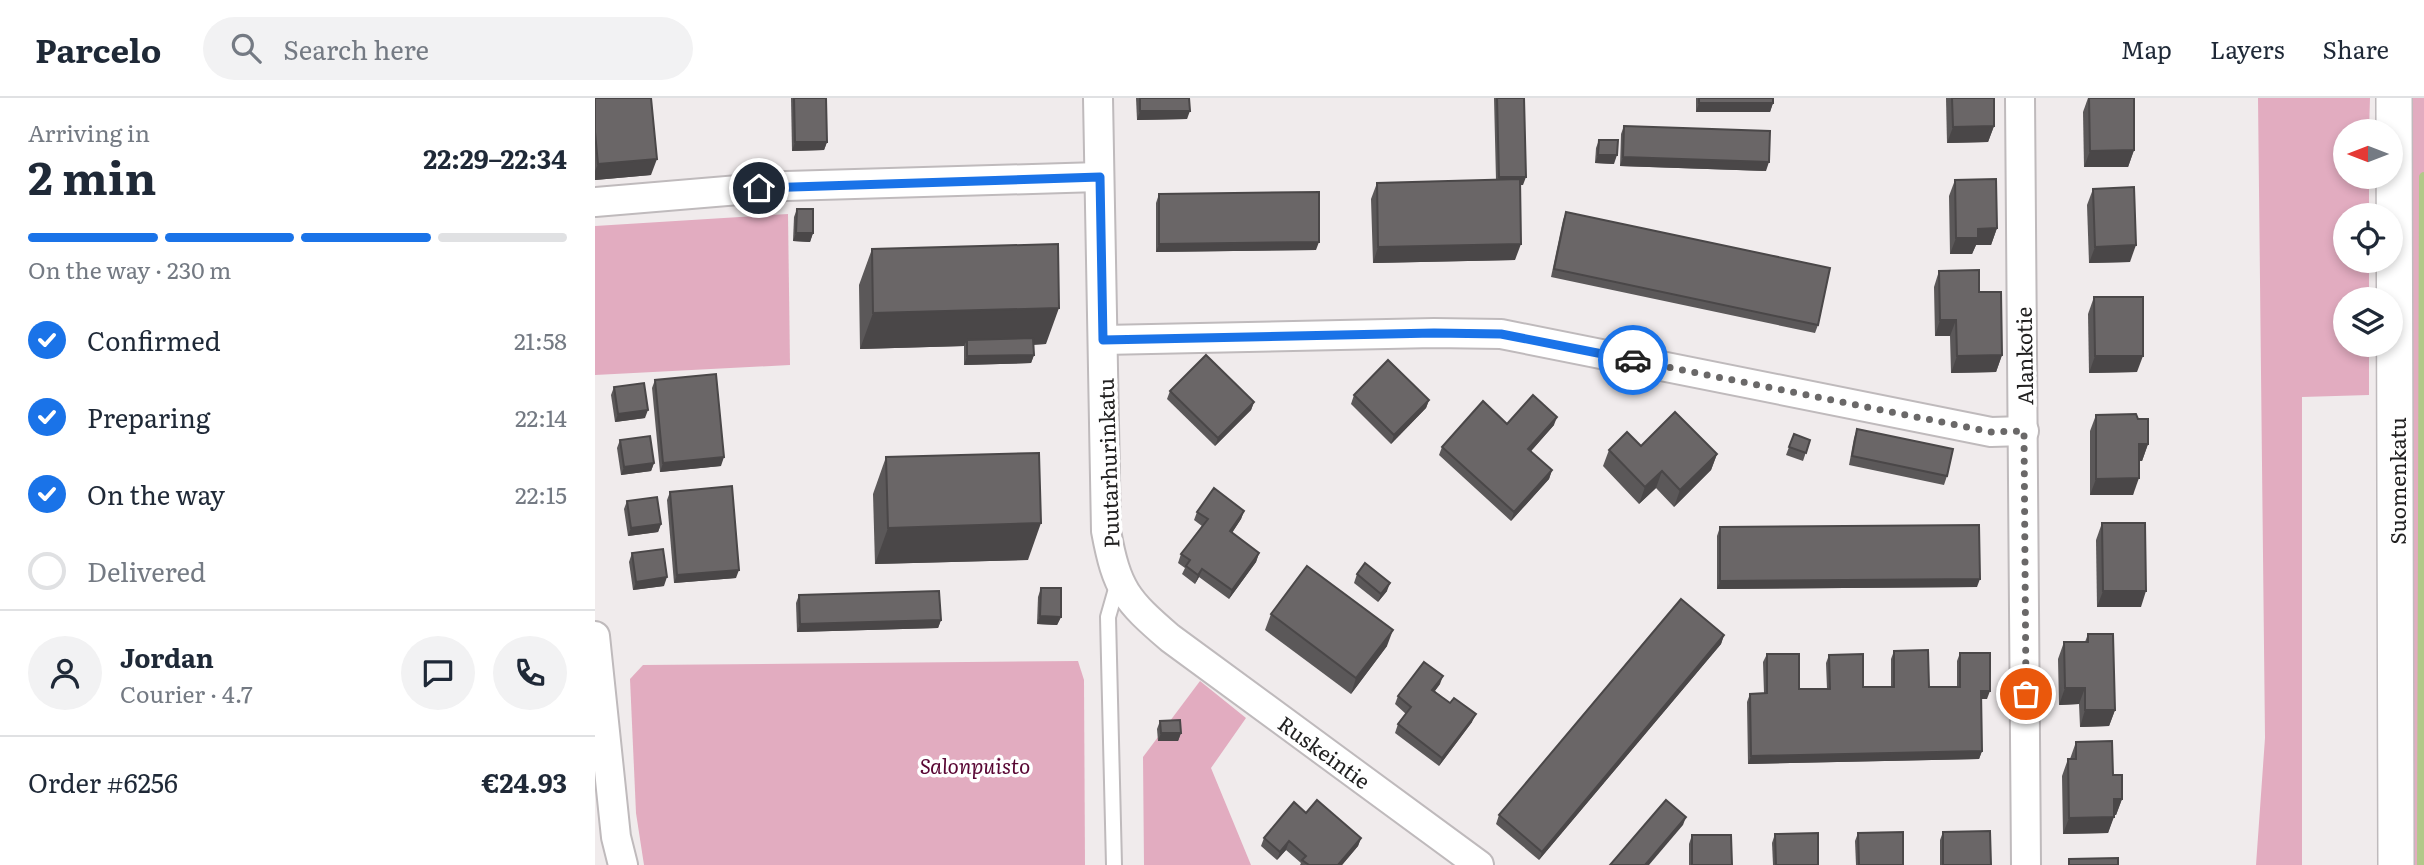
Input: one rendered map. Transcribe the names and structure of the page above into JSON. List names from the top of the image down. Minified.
{"streets":{"street":["Alankotie","Puutarhurinkatu","Suomenkatu","Ruskeintie"]},"crossings":[["Puutarhurinkatu","Ruskeintie"]],"parks":["Salonpuisto"],"north":"left","page":{"header":"Parcelo","search":"Search here","nav":["Map","Layers","Share"],"heading":["2 min","Arriving in","22:29–22:34"],"panel":["Jordan","Courier · 4.7","Order #6256","€24.93"],"bar":"On the way · 230 m","list":[["Confirmed","21:58"],["Preparing","22:14"],["On the way","22:15"],"Delivered"]}}
